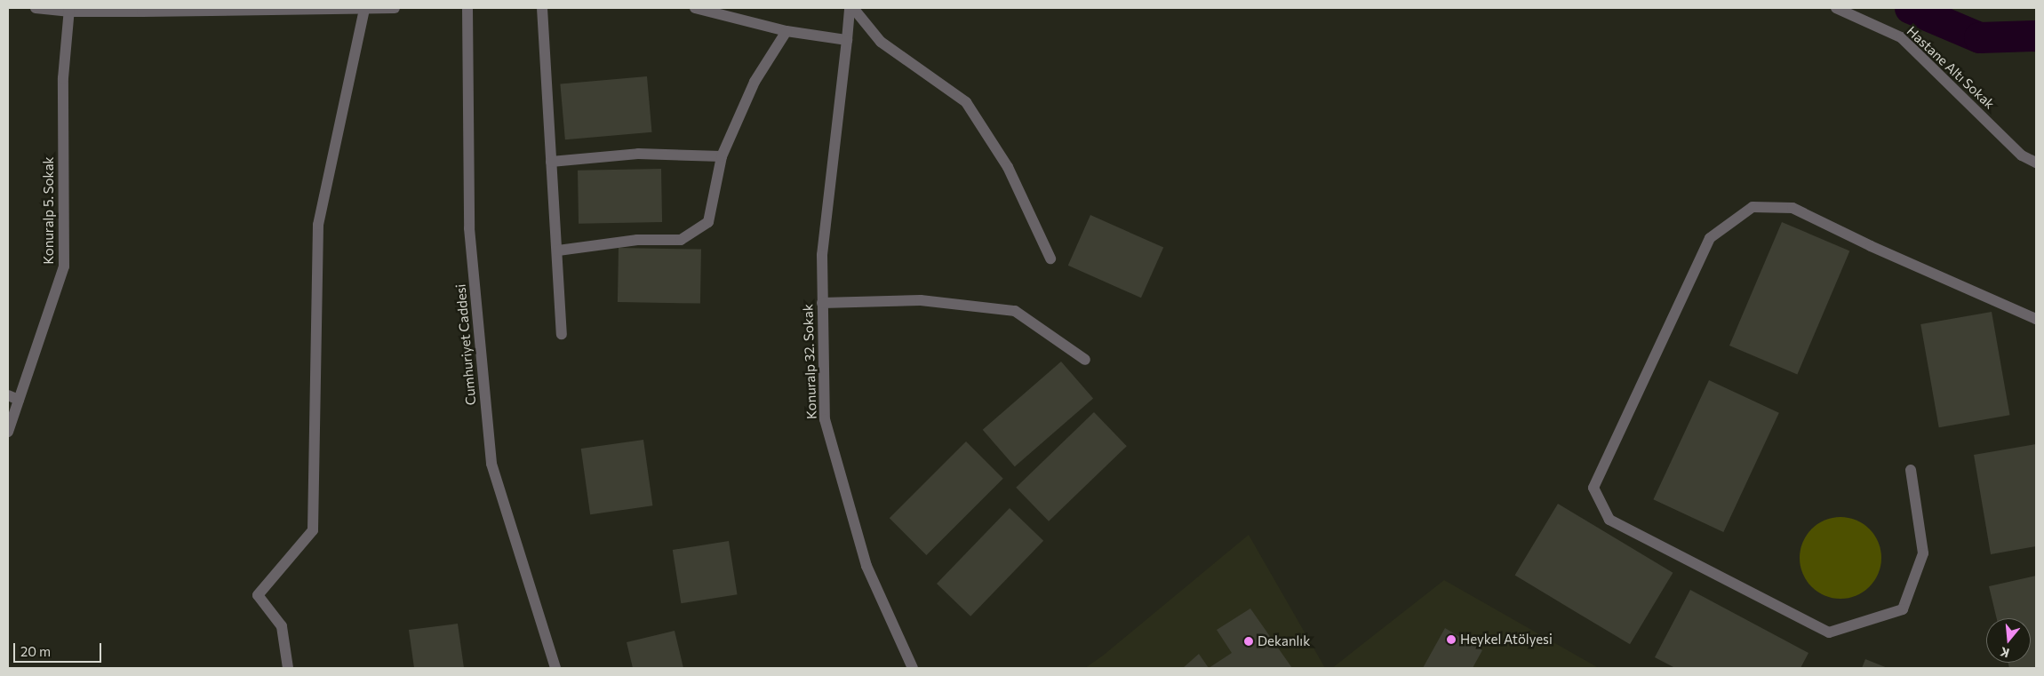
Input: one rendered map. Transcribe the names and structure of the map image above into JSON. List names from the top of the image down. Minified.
{"streets":{"street":["Hastane Altı Sokak","Konuralp 5. Sokak","Cumhuriyet Caddesi","Konuralp 32. Sokak"]},"places":["Heykel Atölyesi","Dekanlık"],"scale_bar":"20 m","north":"bottom"}
